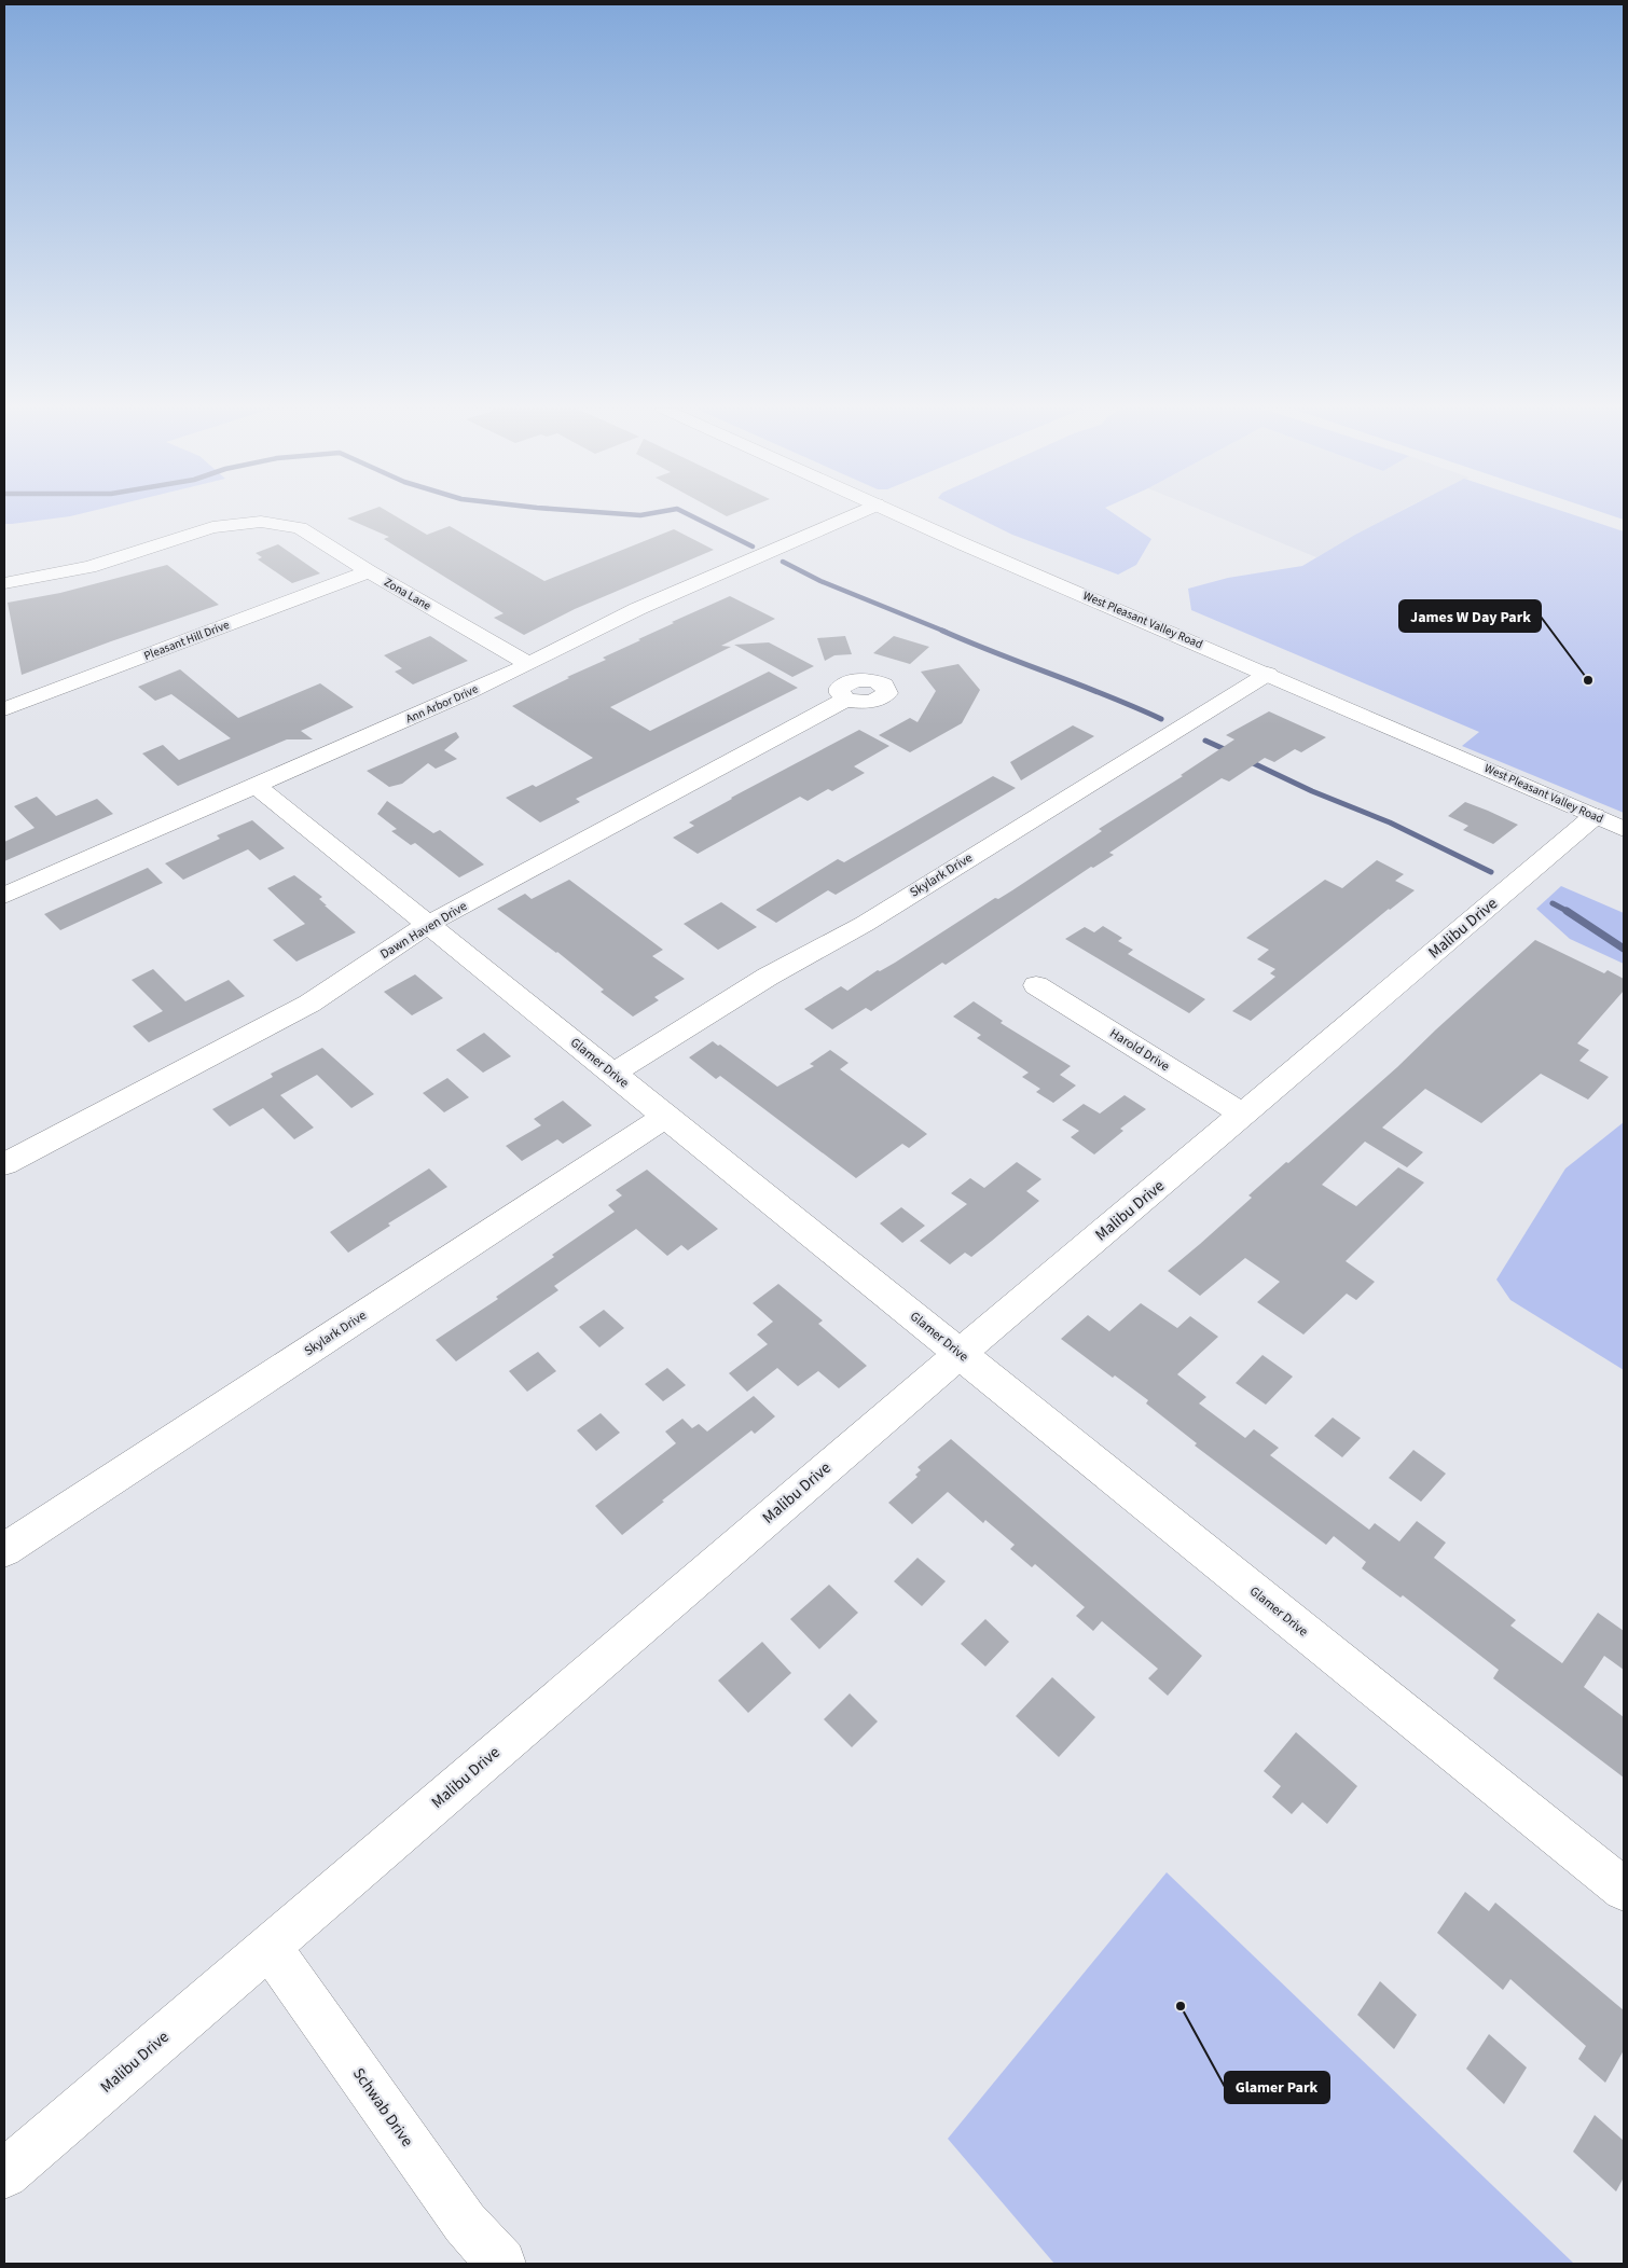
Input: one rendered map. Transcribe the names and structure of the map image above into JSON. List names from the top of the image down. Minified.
{"streets":{"street":["Zona Lane","West Pleasant Valley Road","Pleasant Hill Drive","Ann Arbor Drive","Skylark Drive","Malibu Drive","Dawn Haven Drive","Harold Drive","Glamer Drive","Schwab Drive"]},"crossings":[["Zona Lane","Pleasant Hill Drive"],["Zona Lane","Ann Arbor Drive"],["West Pleasant Valley Road","Skylark Drive"],["West Pleasant Valley Road","Malibu Drive"],["Ann Arbor Drive","Glamer Drive"],["Skylark Drive","Glamer Drive"],["Malibu Drive","Harold Drive"],["Malibu Drive","Glamer Drive"],["Malibu Drive","Schwab Drive"],["Dawn Haven Drive","Glamer Drive"]],"places":["James W Day Park","Glamer Park"]}
